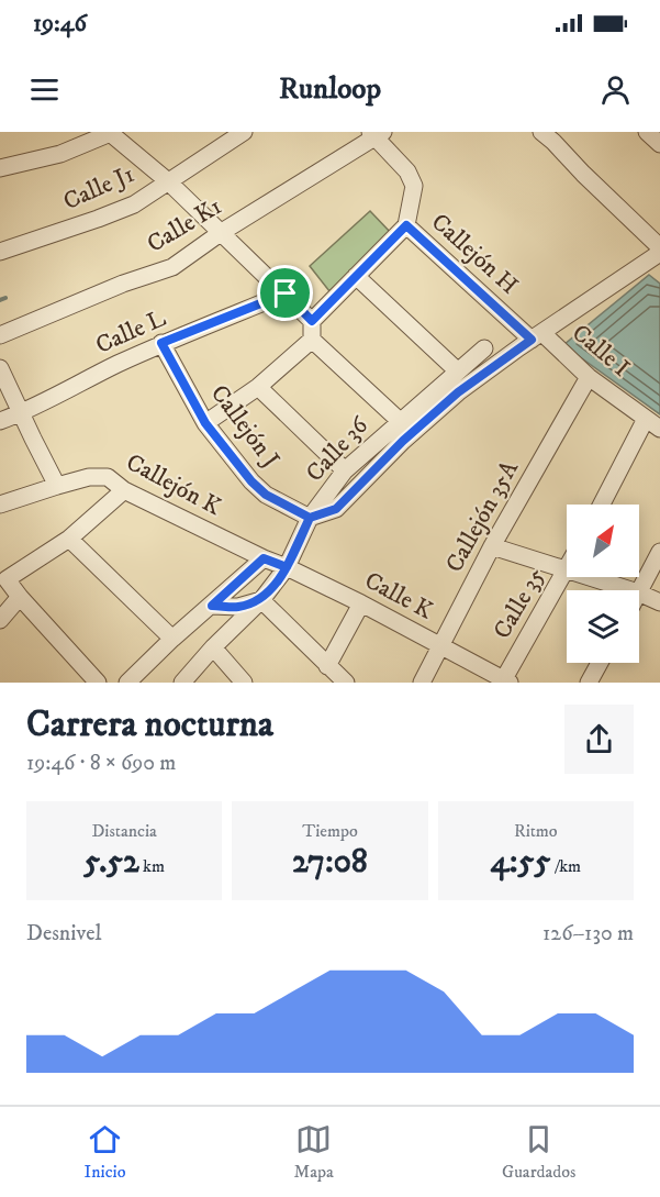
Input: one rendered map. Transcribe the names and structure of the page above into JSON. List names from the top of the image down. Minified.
{"streets":{"street":["Calle J1","Calle K1","Callejón H","Calle L","Calle I","Callejón J","Calle 36","Callejón K","Callejón 35A","Calle K","Calle 35"]},"crossings":[["Calle K1","Callejón H"],["Callejón H","Calle I"],["Calle L","Callejón J"],["Calle I","Callejón 35A"],["Callejón J","Calle 36"],["Calle 36","Calle K"],["Callejón K","Calle K"],["Callejón 35A","Calle K"],["Calle K","Calle 35"]],"north":"top right","page":{"status":"19:46","header":"Runloop","heading":["Carrera nocturna","19:46 · 8 × 690 m"],"stats":[["Distancia","5.52 km"],["Tiempo","27:08"],["Ritmo","4:55 /km"]],"chart":["Desnivel","126–130 m"],"tabs":["Inicio","Mapa","Guardados"]}}
